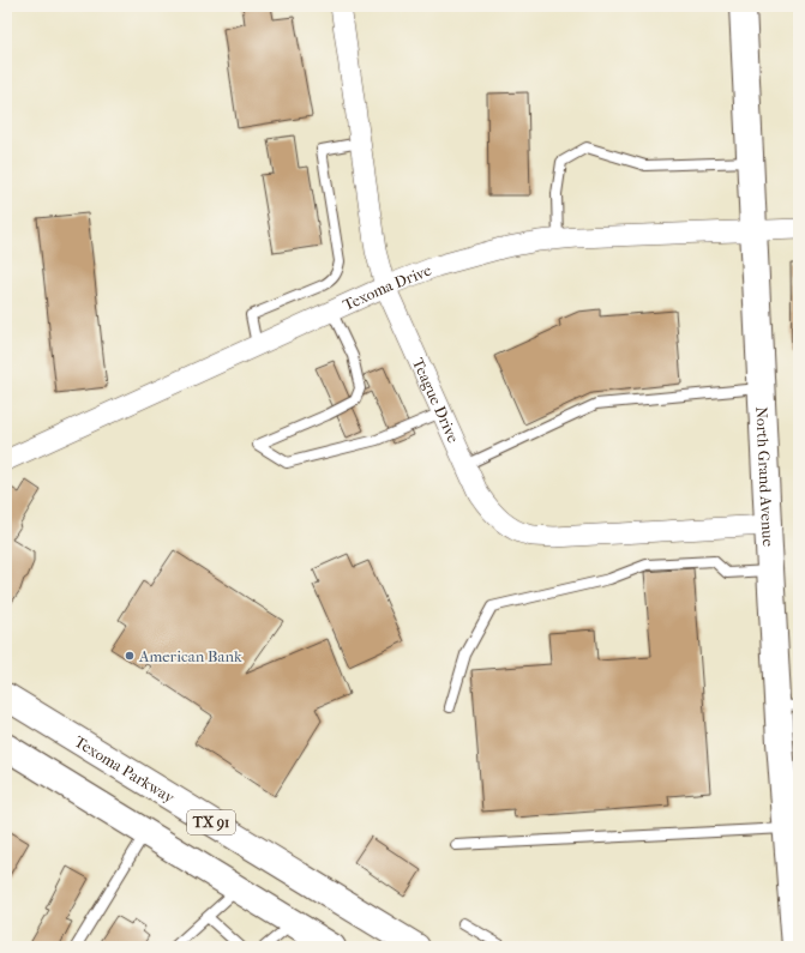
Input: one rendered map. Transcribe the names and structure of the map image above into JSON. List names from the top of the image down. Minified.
{"streets":{"main road":["North Grand Avenue","Texoma Parkway","TX 91"],"street":["Texoma Drive","Teague Drive"]},"crossings":[["Texoma Drive","Teague Drive"],["Texoma Drive","North Grand Avenue"],["Teague Drive","North Grand Avenue"]],"places":["American Bank"]}
